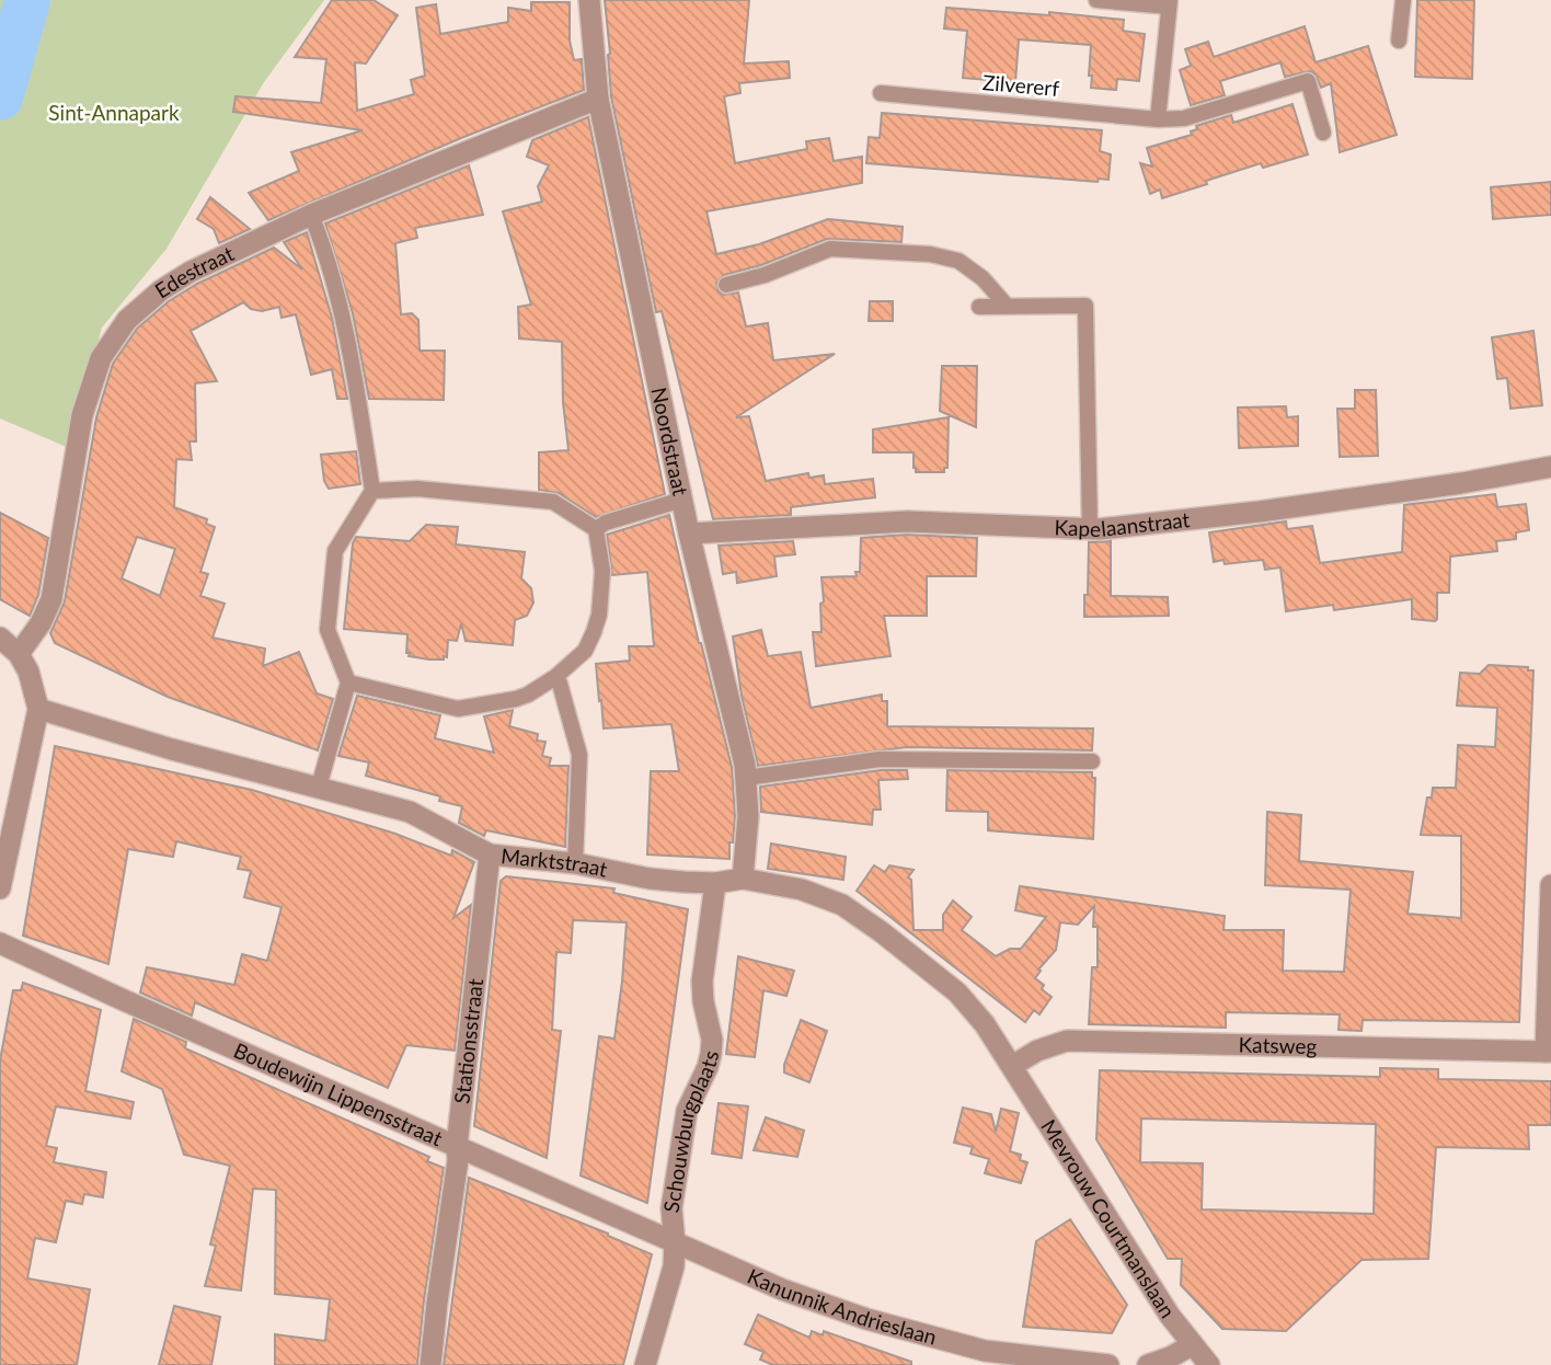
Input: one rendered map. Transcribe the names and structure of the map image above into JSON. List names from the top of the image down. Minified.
{"streets":{"street":["Edestraat","Noordstraat","Kapelaanstraat","Marktstraat","Stationsstraat","Katsweg","Boudewijn Lippensstraat","Schouwburgplaats","Mevrouw Courtmanslaan","Kanunnik Andrieslaan"],"lane":["Zilvererf"]},"crossings":[["Edestraat","Noordstraat"],["Noordstraat","Kapelaanstraat"],["Noordstraat","Marktstraat"],["Marktstraat","Stationsstraat"],["Marktstraat","Katsweg"],["Marktstraat","Schouwburgplaats"],["Marktstraat","Mevrouw Courtmanslaan"],["Stationsstraat","Boudewijn Lippensstraat"],["Katsweg","Mevrouw Courtmanslaan"],["Boudewijn Lippensstraat","Schouwburgplaats"],["Boudewijn Lippensstraat","Kanunnik Andrieslaan"],["Schouwburgplaats","Kanunnik Andrieslaan"]],"parks":["Sint-Annapark"]}
